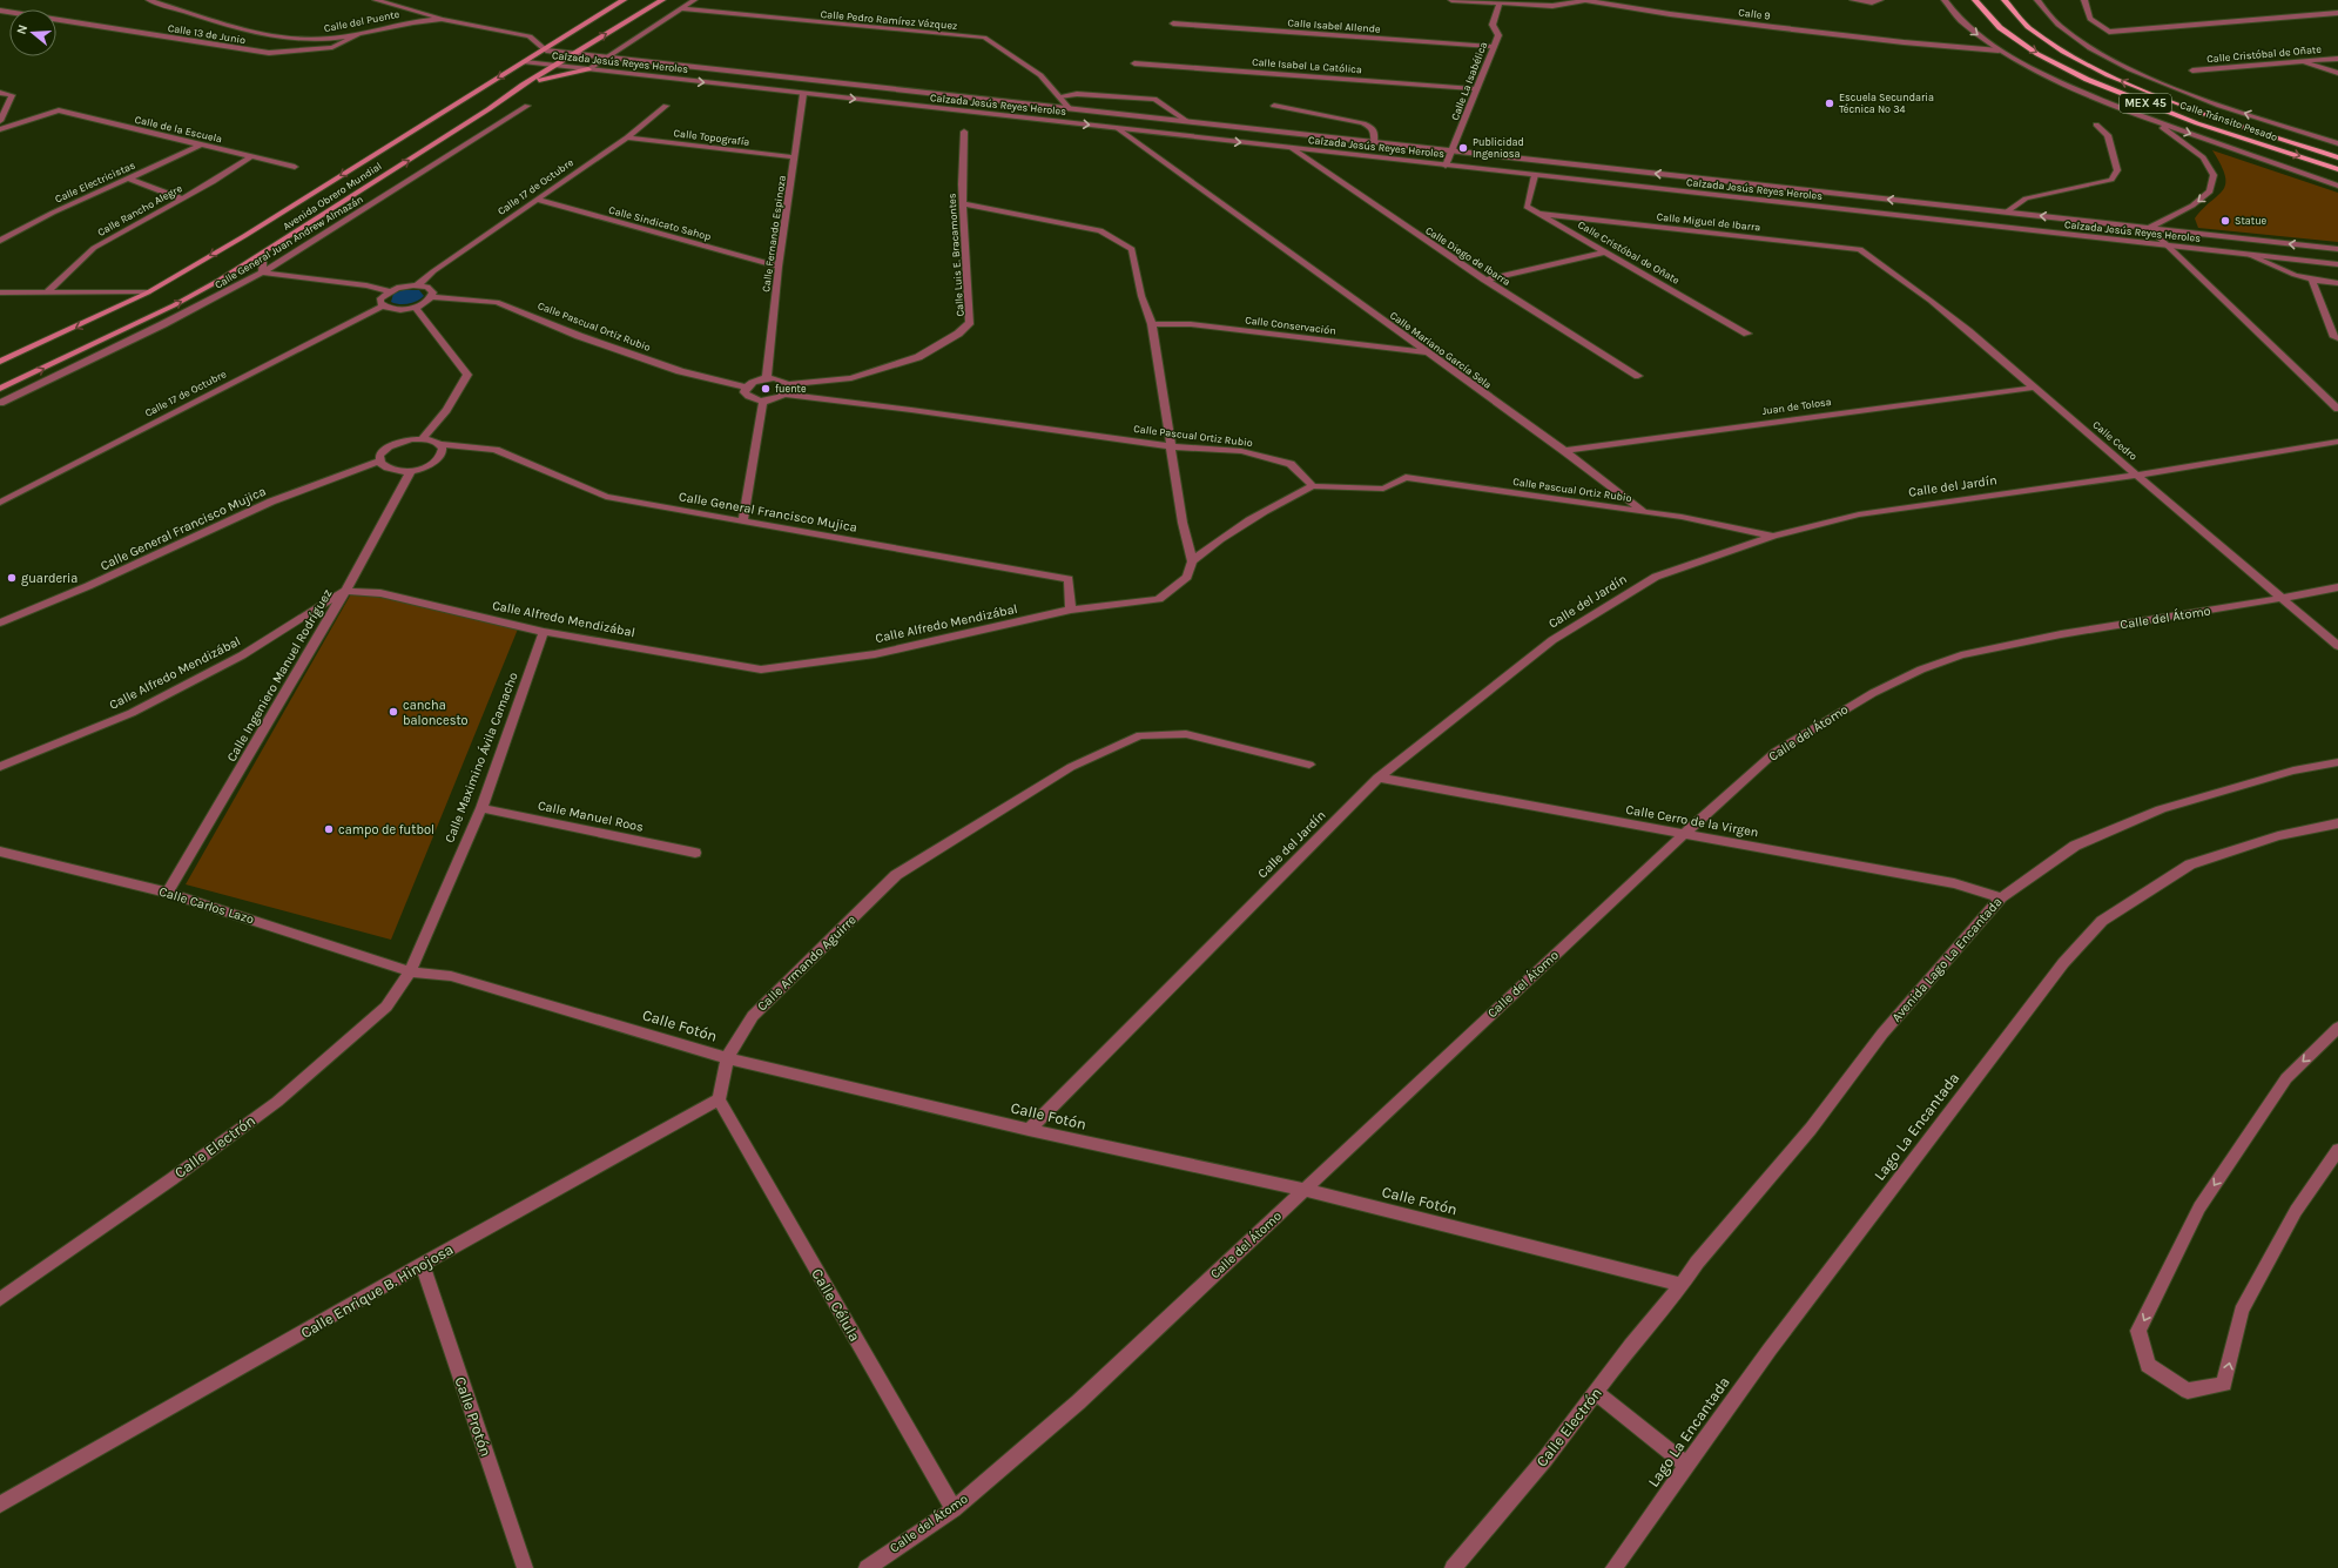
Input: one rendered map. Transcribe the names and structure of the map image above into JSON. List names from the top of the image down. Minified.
{"streets":{"main road":["MEX 45","Calle Tránsito Pesado","Avenida Obrero Mundial"],"street":["Calle 9","Calle Pedro Ramírez Vázquez","Calle del Puente","Calle Isabel Allende","Calle 13 de Junio","Calle Cristóbal de Oñate","Calzada Jesús Reyes Heroles","Calle Isabel La Católica","Calle La Isabélica","Calle de la Escuela","Calle Topografía","Calle Electricistas","Calle 17 de Octubre","Calle Rancho Alegre","Calle Miguel de Ibarra","Calle Sindicato Sahop","Calle Fernando Espinoza","Calle General Juan Andrew Almazán","Calle Luis E. Bracamontes","Calle Diego de Ibarra","Calle Conservación","Calle Pascual Ortiz Rubio","Calle Mariano García Sela","Juan de Tolosa","Calle Cedro","Calle del Jardín","Calle General Francisco Mujica","Calle del Átomo","Calle Alfredo Mendizábal","Calle Ingeniero Manuel Rodríguez","Calle Maximino Ávila Camacho","Calle Manuel Roos","Calle Cerro de la Virgen","Calle Carlos Lazo","Avenida Lago La Encantada","Calle Armando Aguirre","Calle Fotón","Lago La Encantada","Calle Electrón","Calle Enrique B. Hinojosa","Calle Célula","Calle Protón"]},"crossings":[["Calle 9","Calle La Isabélica"],["Calle Pedro Ramírez Vázquez","Calzada Jesús Reyes Heroles"],["Calle del Puente","Calle 13 de Junio"],["Calle Isabel Allende","Calle La Isabélica"],["Calle Cristóbal de Oñate","Calzada Jesús Reyes Heroles"],["Calle Cristóbal de Oñate","Calle Miguel de Ibarra"],["Calzada Jesús Reyes Heroles","Calle La Isabélica"],["Calzada Jesús Reyes Heroles","Avenida Obrero Mundial"],["Calzada Jesús Reyes Heroles","Calle Fernando Espinoza"],["Calzada Jesús Reyes Heroles","Calle Diego de Ibarra"],["Calzada Jesús Reyes Heroles","Calle Mariano García Sela"],["Calle Isabel La Católica","Calle La Isabélica"],["Calle de la Escuela","Calle Electricistas"],["Calle de la Escuela","Calle Rancho Alegre"],["Calle Topografía","Calle 17 de Octubre"],["Calle Topografía","Calle Fernando Espinoza"],["Calle 17 de Octubre","Calle Sindicato Sahop"],["Calle Miguel de Ibarra","Calle Cedro"],["Calle Sindicato Sahop","Calle Fernando Espinoza"],["Calle Conservación","Calle Mariano García Sela"],["Calle Pascual Ortiz Rubio","Calle Mariano García Sela"],["Calle Mariano García Sela","Juan de Tolosa"],["Juan de Tolosa","Calle Cedro"],["Calle Cedro","Calle del Jardín"],["Calle Cedro","Calle del Átomo"],["Calle del Jardín","Calle Cerro de la Virgen"],["Calle del Jardín","Calle Fotón"],["Calle General Francisco Mujica","Calle Alfredo Mendizábal"],["Calle del Átomo","Calle Cerro de la Virgen"],["Calle del Átomo","Calle Fotón"],["Calle del Átomo","Calle Célula"],["Calle Alfredo Mendizábal","Calle Ingeniero Manuel Rodríguez"],["Calle Alfredo Mendizábal","Calle Maximino Ávila Camacho"],["Calle Ingeniero Manuel Rodríguez","Calle Carlos Lazo"],["Calle Maximino Ávila Camacho","Calle Manuel Roos"],["Calle Maximino Ávila Camacho","Calle Carlos Lazo"],["Calle Maximino Ávila Camacho","Calle Fotón"],["Calle Maximino Ávila Camacho","Calle Electrón"],["Calle Cerro de la Virgen","Avenida Lago La Encantada"],["Calle Carlos Lazo","Calle Fotón"],["Calle Carlos Lazo","Calle Electrón"],["Avenida Lago La Encantada","Calle Fotón"],["Avenida Lago La Encantada","Calle Electrón"],["Calle Armando Aguirre","Calle Fotón"],["Calle Fotón","Calle Electrón"],["Calle Enrique B. Hinojosa","Calle Célula"],["Calle Enrique B. Hinojosa","Calle Protón"]],"places":["Escuela Secundaria Técnica Nº 34","Publicidad Ingeniosa","Statue","fuente","guarderia","cancha baloncesto","campo de futbol"],"north":"left"}
